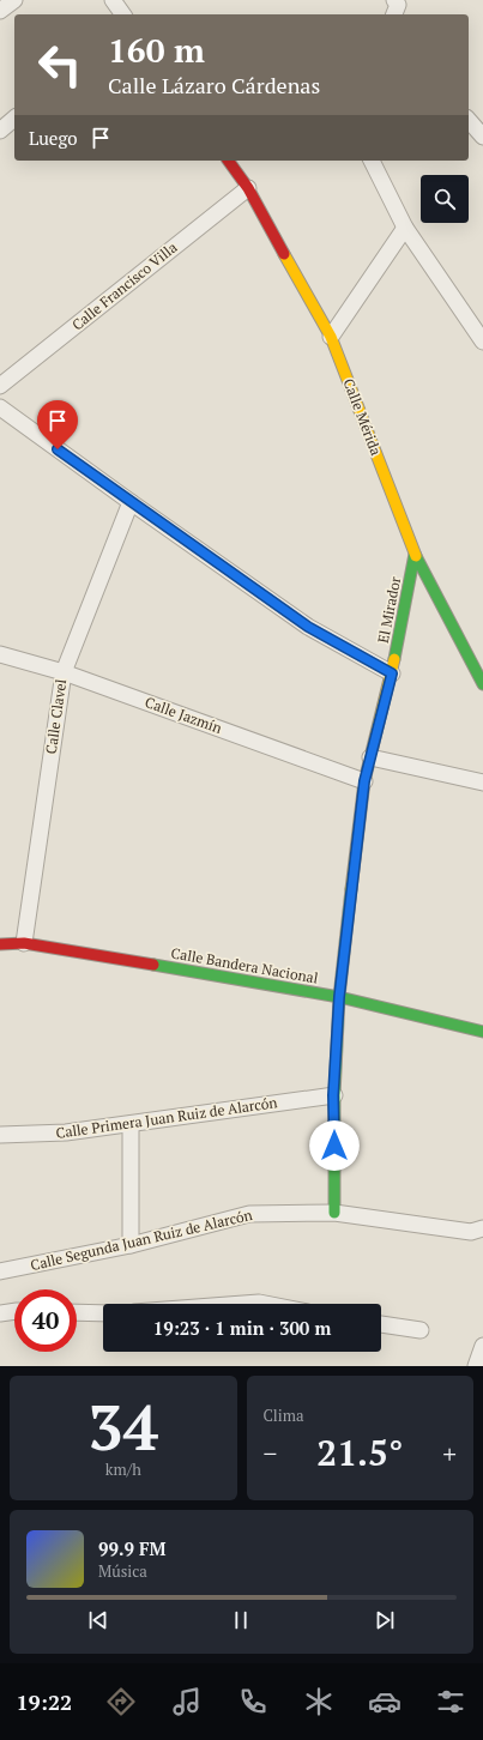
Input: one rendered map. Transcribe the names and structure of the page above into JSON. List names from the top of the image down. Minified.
{"streets":{"street":["Calle Francisco Villa","Calle Mérida","El Mirador","Calle Jazmín","Calle Clavel","Calle Bandera Nacional","Calle Primera Juan Ruiz de Alarcón","Calle Segunda Juan Ruiz de Alarcón"]},"crossings":[["Calle Francisco Villa","Calle Mérida"],["Calle Mérida","El Mirador"],["El Mirador","Calle Jazmín"],["El Mirador","Calle Bandera Nacional"],["El Mirador","Calle Primera Juan Ruiz de Alarcón"],["El Mirador","Calle Segunda Juan Ruiz de Alarcón"],["Calle Jazmín","Calle Clavel"],["Calle Clavel","Calle Bandera Nacional"]],"page":{"turn":["160 m","Calle Lázaro Cárdenas"],"then":"Luego","limit":"40","trip":"19:23 · 1 min · 300 m","tile":[["34","km/h"],"Clima"],"heat":["−","21.5°","+"],"song":["99.9 FM","Música"],"tabs":"19:22"}}
